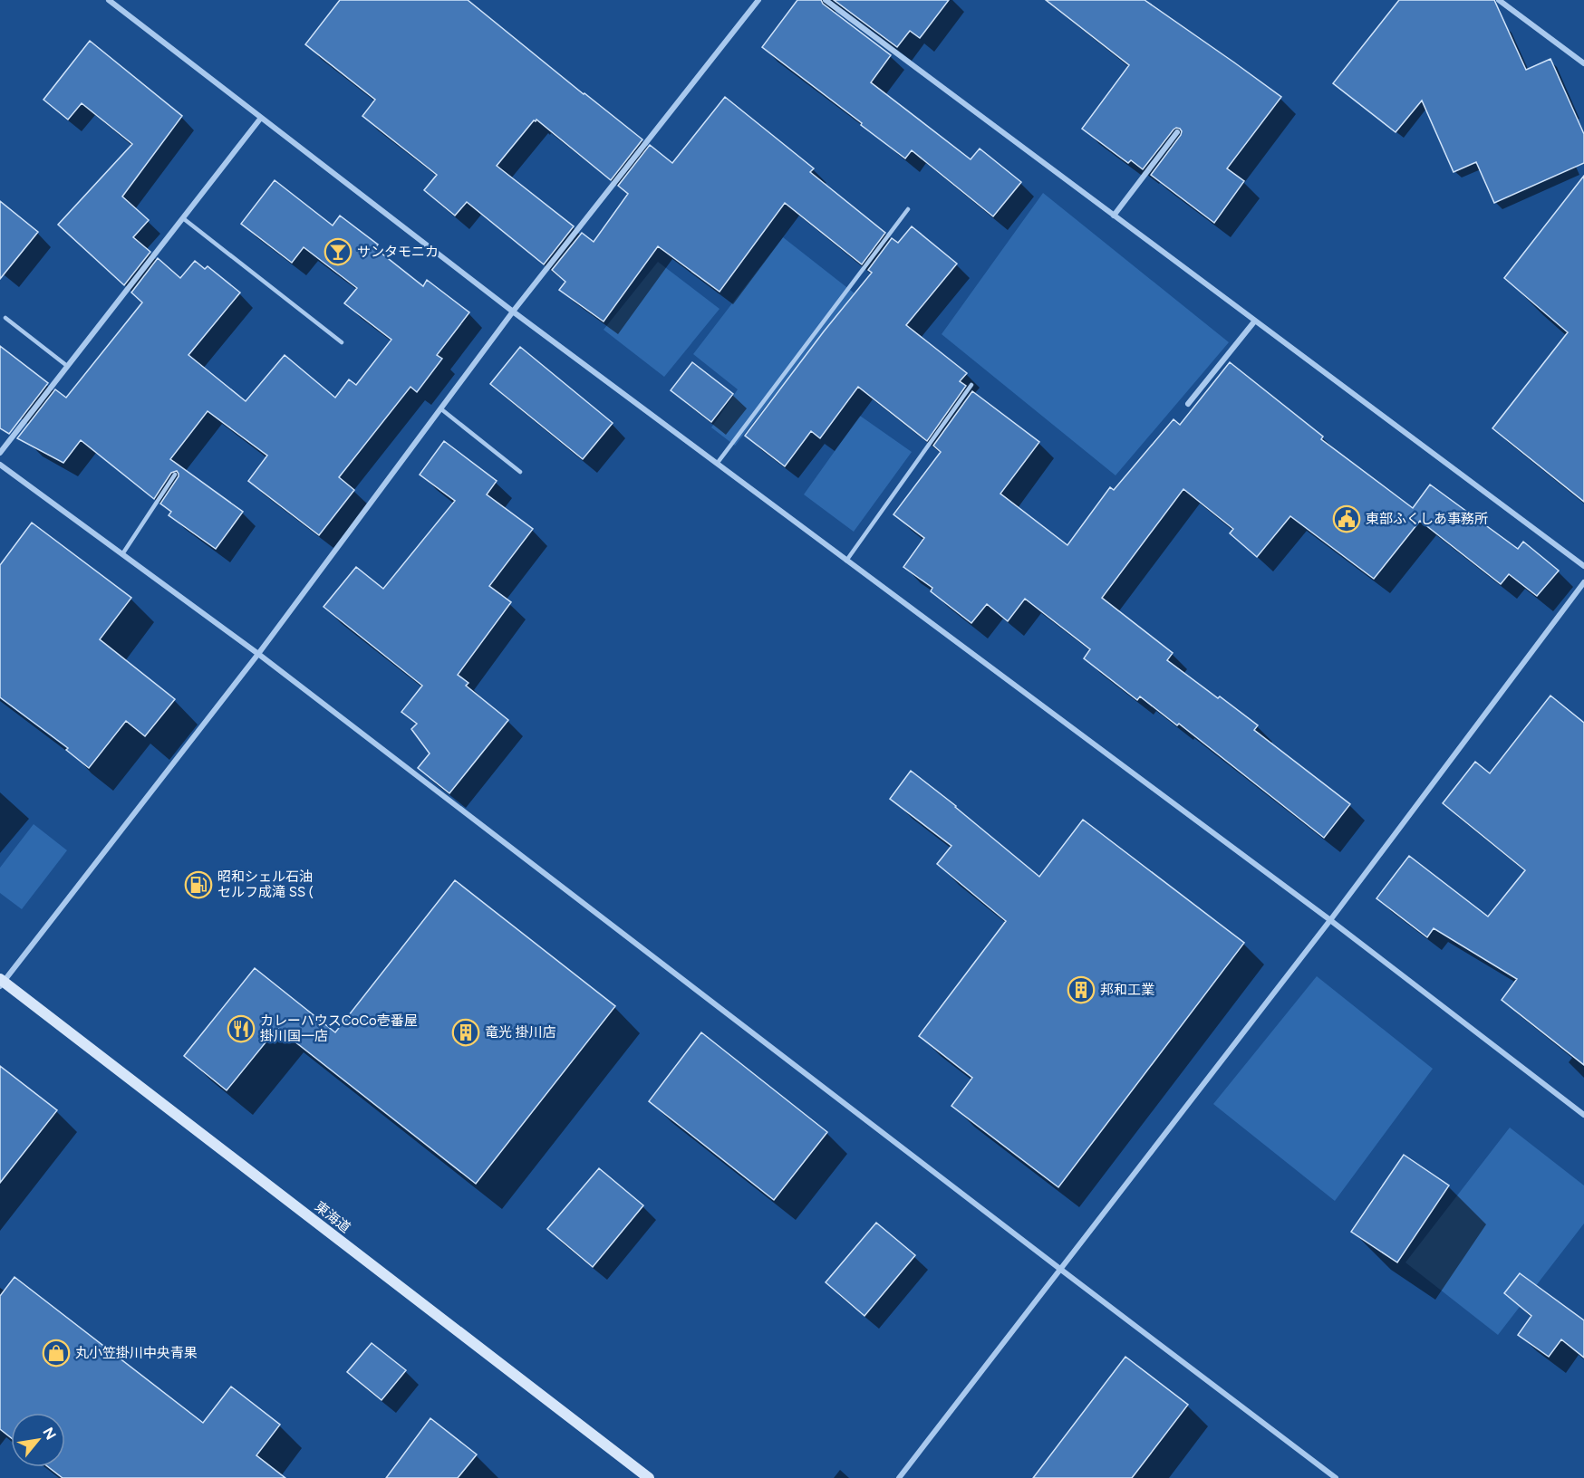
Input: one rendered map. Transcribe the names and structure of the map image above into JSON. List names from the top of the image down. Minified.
{"streets":{"main road":["東海道"]},"places":{"bar":["サンタモニカ"],"public building":["東部ふくしあ事務所"],"fuel station":["昭和シェル石油 セルフ成滝 SS ("],"building":["邦和工業","竜光 掛川店"],"restaurant":["カレーハウスCoCo壱番屋 掛川国一店"],"shop":["丸小笠掛川中央青果"]},"north":"top right"}
